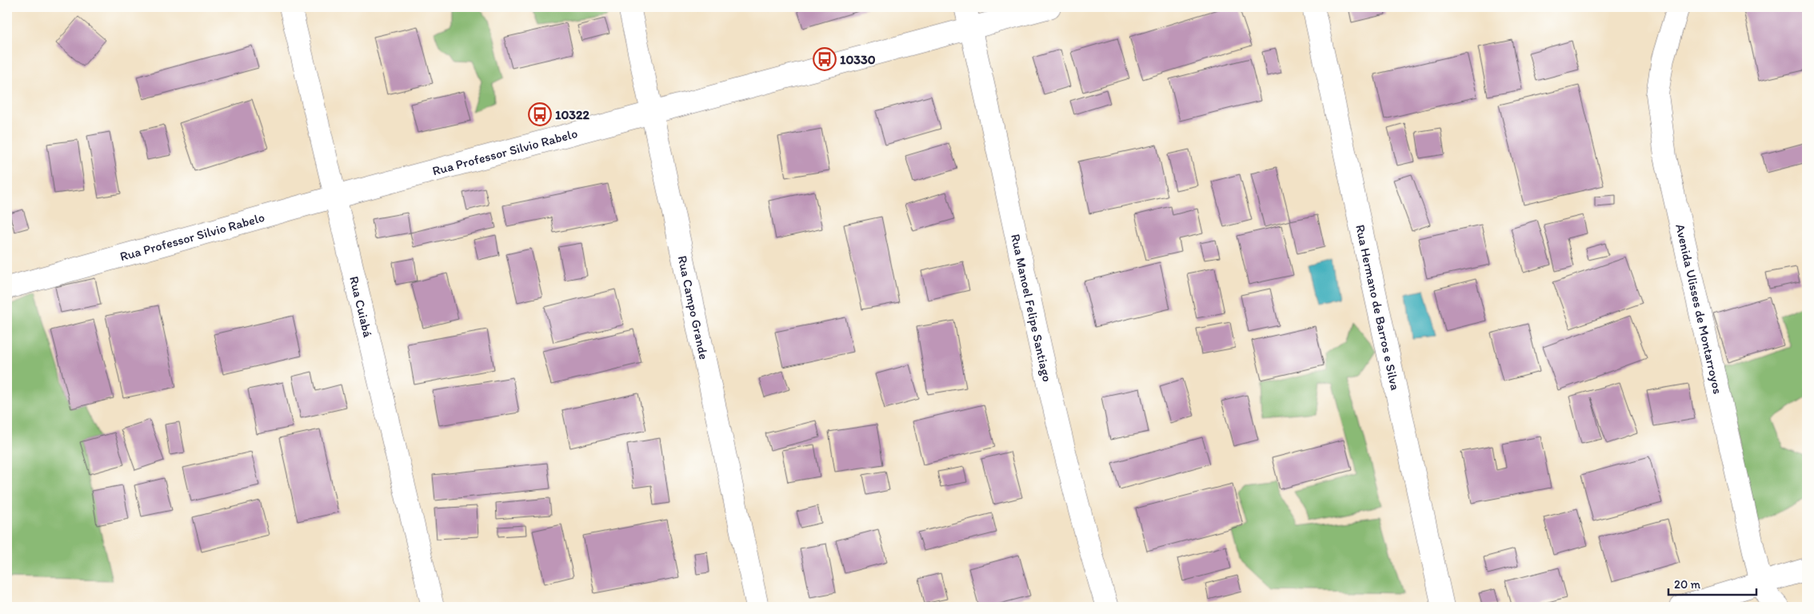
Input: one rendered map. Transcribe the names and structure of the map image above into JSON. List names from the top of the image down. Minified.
{"streets":{"street":["Rua Professor Silvio Rabelo","Rua Cuiabá","Rua Campo Grande","Rua Hermano de Barros e Silva","Rua Manoel Felipe Santiago","Avenida Ulisses de Montarroyos"]},"crossings":[["Rua Professor Silvio Rabelo","Rua Cuiabá"],["Rua Professor Silvio Rabelo","Rua Campo Grande"],["Rua Professor Silvio Rabelo","Rua Manoel Felipe Santiago"]],"places":{"bus stop":["10330","10322"]},"scale_bar":"20 m"}
